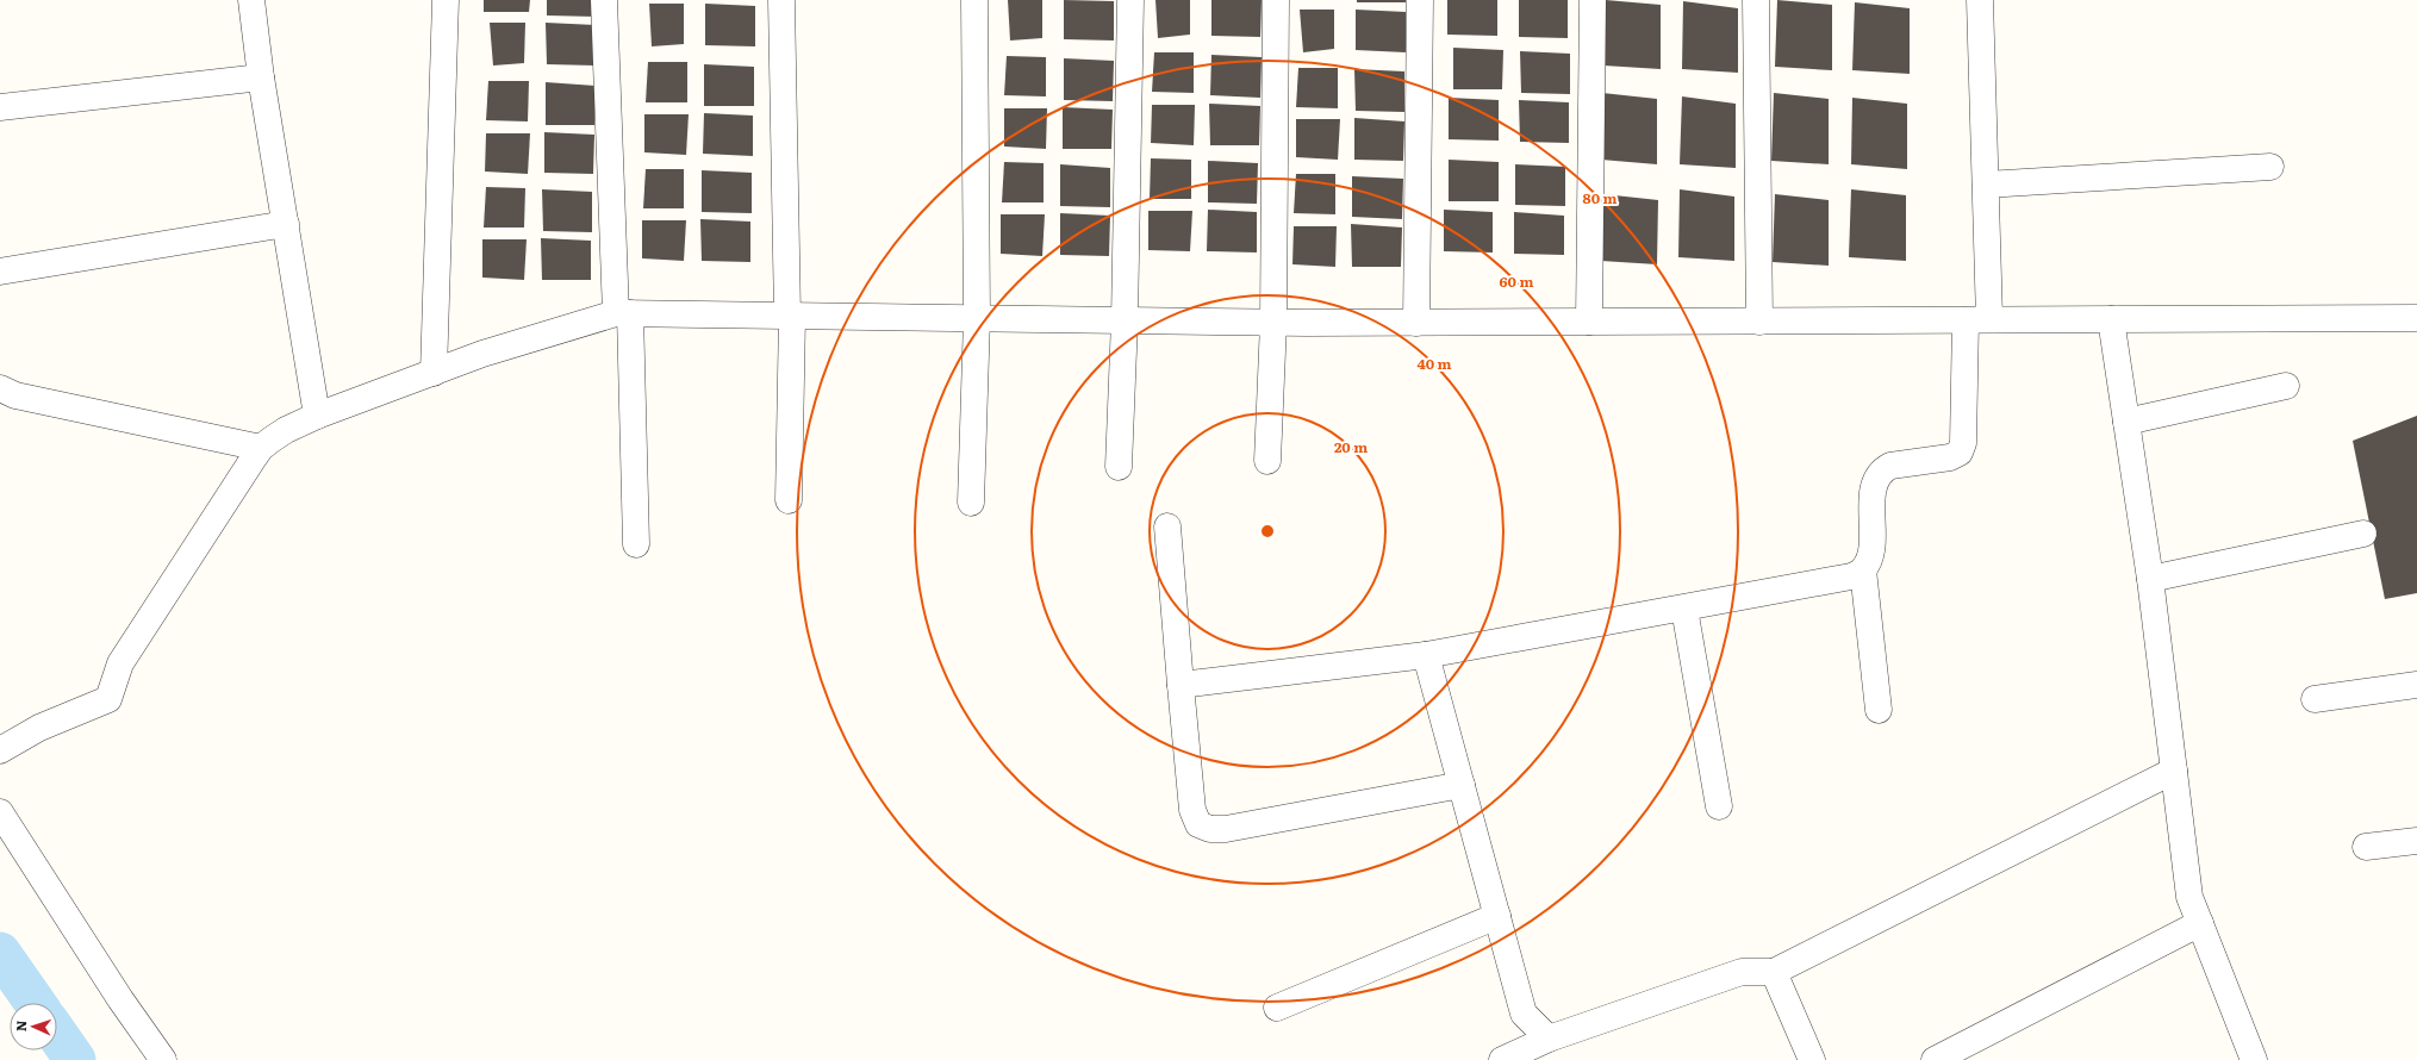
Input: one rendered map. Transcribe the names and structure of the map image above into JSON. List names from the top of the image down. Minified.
{"north":"left","rings":["80 m","60 m","40 m","20 m"]}
